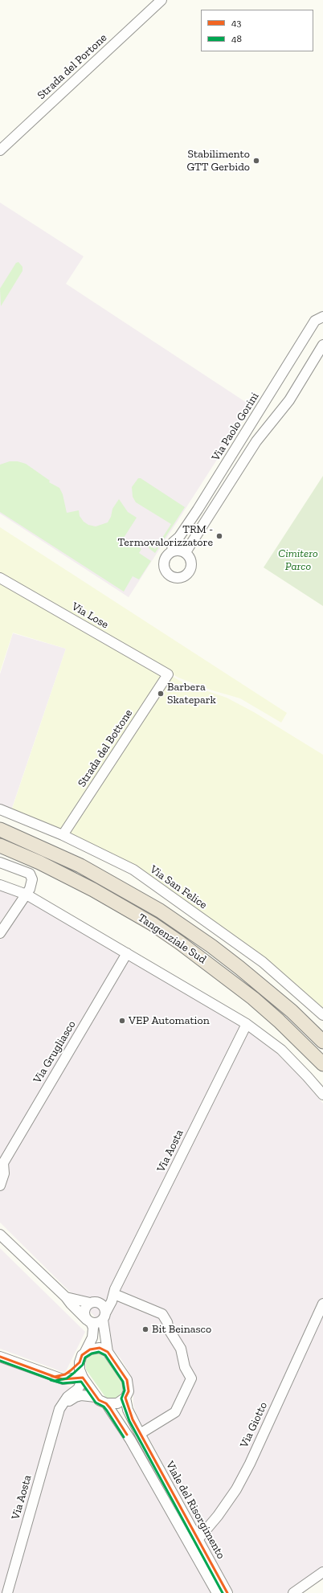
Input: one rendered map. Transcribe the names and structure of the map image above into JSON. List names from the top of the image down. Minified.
{"streets":{"highway":["Tangenziale Sud"],"street":["Strada del Portone","Via Paolo Gorini","Via Lose","Strada del Bottone","Via San Felice","Via Grugliasco","Via Aosta","Via Giotto","Viale del Risorgimento"]},"crossings":[["Via Lose","Strada del Bottone"],["Strada del Bottone","Via San Felice"],["Via Aosta","Viale del Risorgimento"],["Via Giotto","Viale del Risorgimento"]],"parks":["Cimitero Parco"],"places":["Stabilimento GTT Gerbido","TRM - Termovalorizzatore","Barbera Skatepark","VEP Automation","Bit Beinasco"],"lines":["transit line 43","transit line 48"],"legend":["43","48"]}
